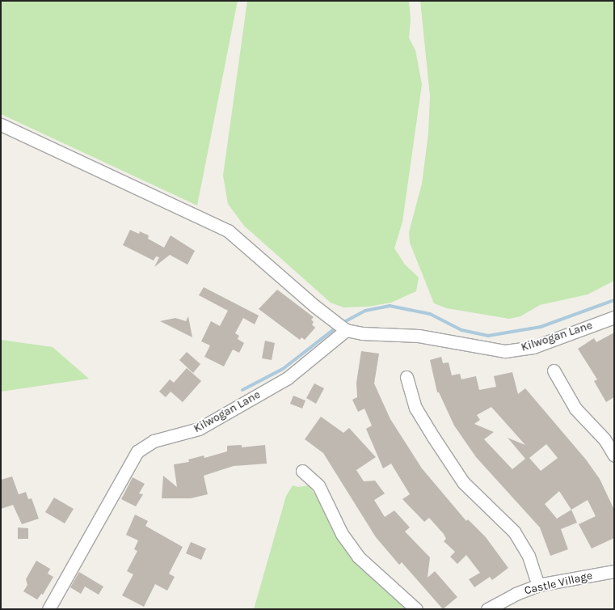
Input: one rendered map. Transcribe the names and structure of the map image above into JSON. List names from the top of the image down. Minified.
{"streets":{"street":["Kilwogan Lane","Castle Village"]}}
